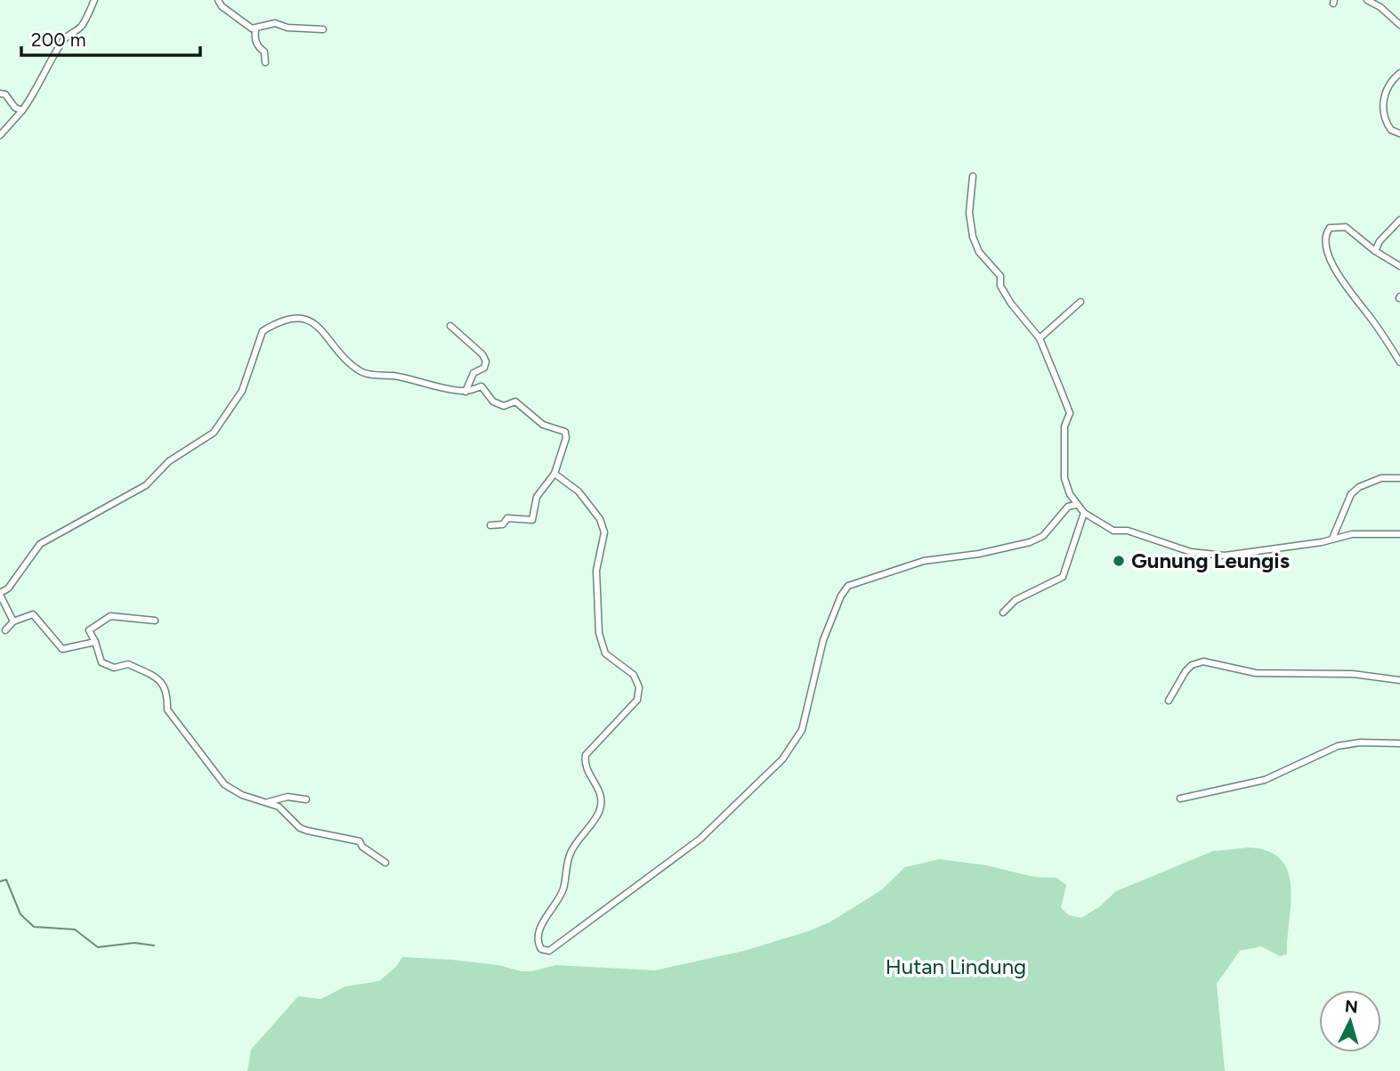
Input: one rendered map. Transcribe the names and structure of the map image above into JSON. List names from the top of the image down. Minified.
{"parks":["Hutan Lindung"],"places":["Gunung Leungis"],"scale_bar":"200 m","north":"top"}
